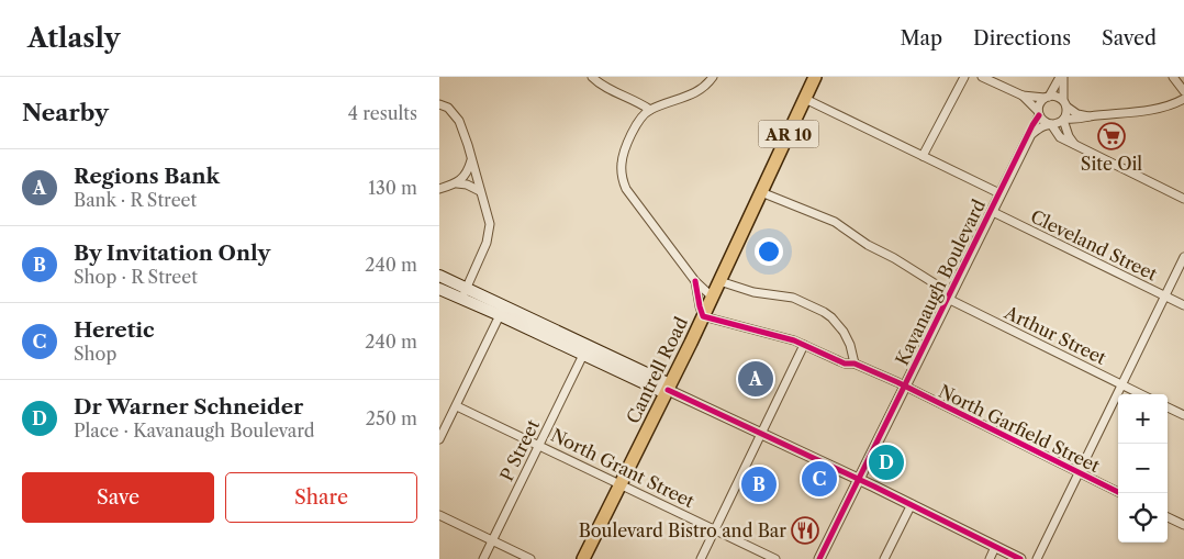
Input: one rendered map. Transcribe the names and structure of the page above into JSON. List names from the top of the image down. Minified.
{"streets":{"main road":["AR 10","Cantrell Road"],"street":["Cleveland Street","Kavanaugh Boulevard","Arthur Street","North Garfield Street","P Street","North Grant Street"]},"crossings":[["Cleveland Street","Kavanaugh Boulevard"],["Kavanaugh Boulevard","Arthur Street"],["Kavanaugh Boulevard","North Garfield Street"],["Arthur Street","Cantrell Road"],["Cantrell Road","North Garfield Street"],["Cantrell Road","North Grant Street"],["P Street","North Grant Street"]],"places":{"supermarket":["Site Oil"],"restaurant":["Boulevard Bistro and Bar"]},"page":{"header":"Atlasly","nav":["Map","Directions","Saved"],"heading":["Nearby","4 results"],"list":[{"mark":"A","name":"Regions Bank","note":"Bank · R Street","value":"130 m"},{"mark":"B","name":"By Invitation Only","note":"Shop · R Street","value":"240 m"},{"mark":"C","name":"Heretic","note":"Shop","value":"240 m"},{"mark":"D","name":"Dr Warner Schneider","note":"Place · Kavanaugh Boulevard","value":"250 m"}],"pins":["A","D","C","B"],"map_buttons":["+","−"],"buttons":["Save","Share"]}}
